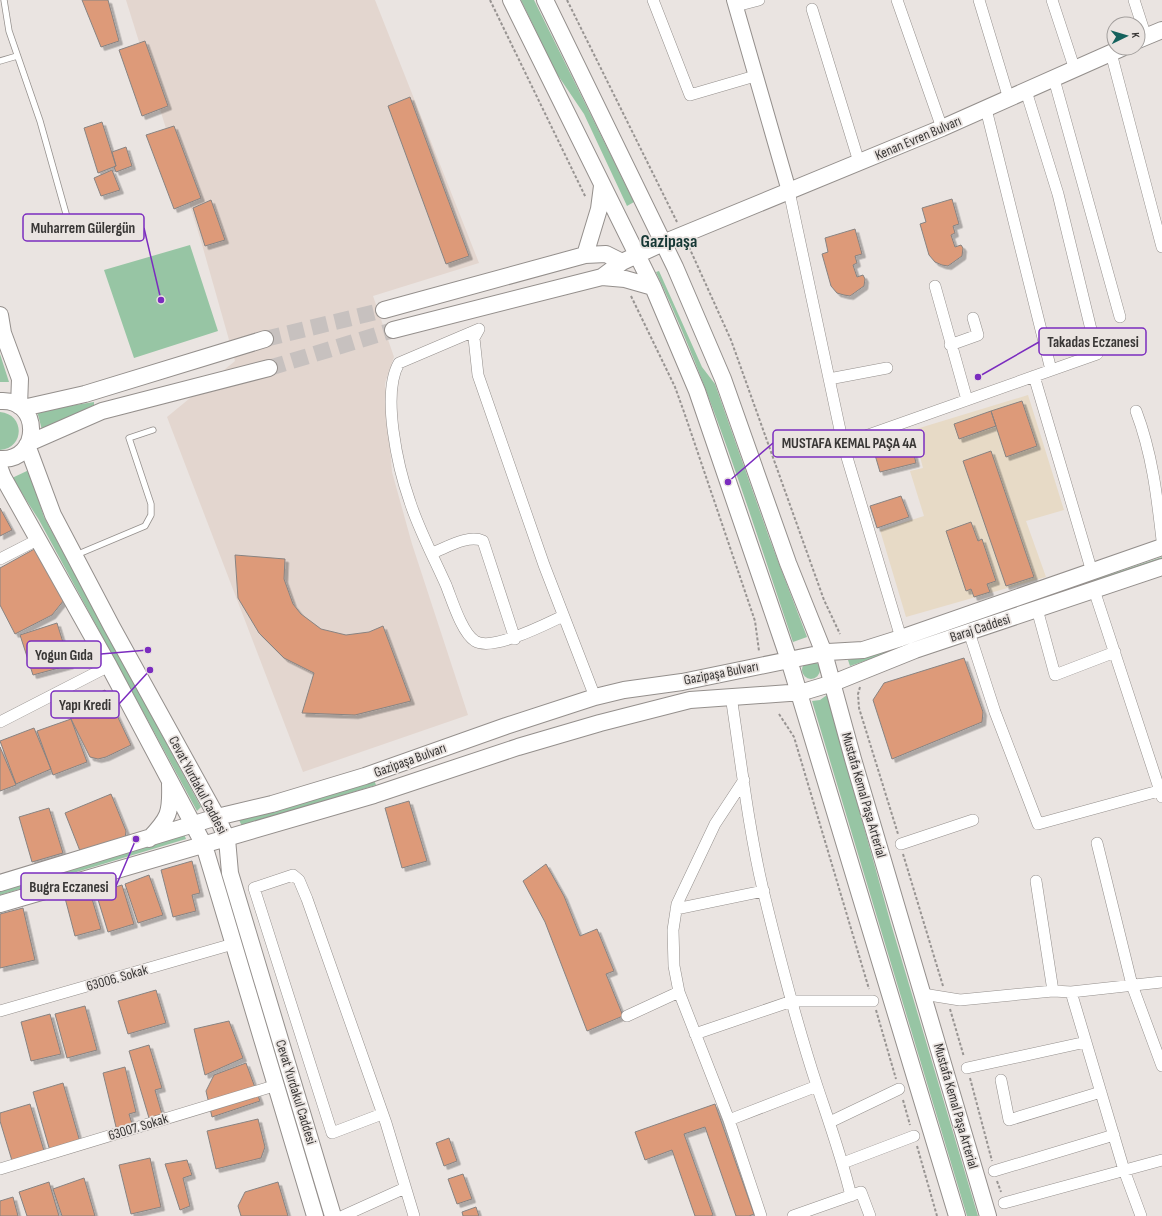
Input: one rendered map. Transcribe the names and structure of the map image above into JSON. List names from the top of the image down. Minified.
{"streets":{"main road":["Kenan Evren Bulvarı","Baraj Caddesi","Gazipaşa Bulvarı","Cevat Yurdakul Caddesi","Mustafa Kemal Paşa Arterial"],"street":["63006. Sokak","63007. Sokak"]},"crossings":[["Kenan Evren Bulvarı","Mustafa Kemal Paşa Arterial"],["Baraj Caddesi","Gazipaşa Bulvarı"],["Baraj Caddesi","Mustafa Kemal Paşa Arterial"],["Gazipaşa Bulvarı","Cevat Yurdakul Caddesi"],["Gazipaşa Bulvarı","Mustafa Kemal Paşa Arterial"],["Cevat Yurdakul Caddesi","63006. Sokak"],["Cevat Yurdakul Caddesi","63007. Sokak"]],"districts":["Gazipaşa"],"places":["Muharrem Gülergün","Takadas Eczanesi","MUSTAFA KEMAL PAŞA 4A","Yogun Gıda","Yapı Kredi","Bugra Eczanesi"],"north":"right"}
